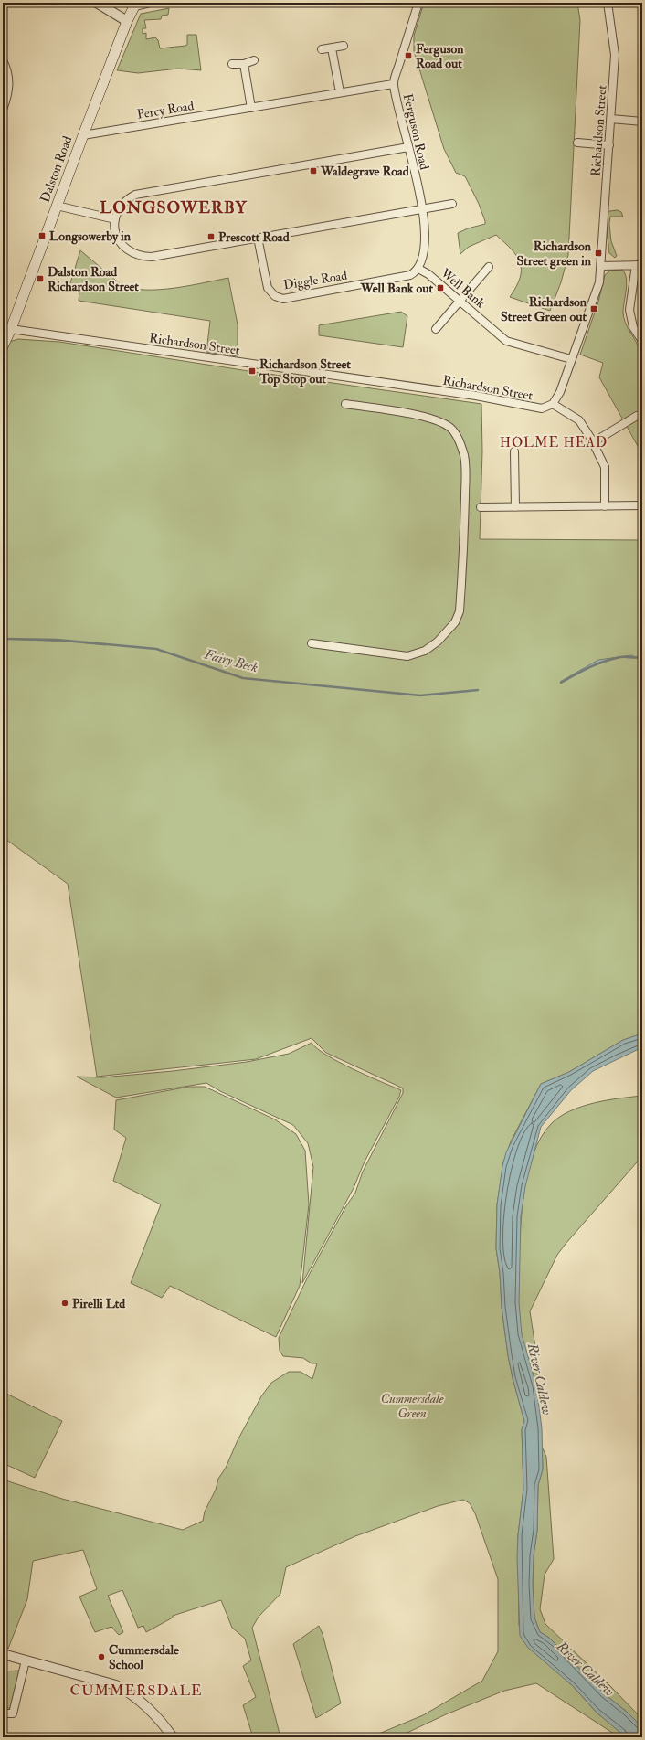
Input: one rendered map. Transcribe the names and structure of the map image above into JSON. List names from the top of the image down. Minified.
{"streets":{"main road":["Dalston Road"],"street":["Percy Road","Richardson Street","Ferguson Road","Diggle Road","Well Bank"]},"crossings":[["Percy Road","Ferguson Road"],["Percy Road","Dalston Road"],["Richardson Street","Dalston Road"],["Richardson Street","Well Bank"],["Ferguson Road","Diggle Road"],["Ferguson Road","Well Bank"],["Diggle Road","Well Bank"]],"districts":["LONGSOWERBY","HOLME HEAD","CUMMERSDALE"],"water":["Fairy Beck","River Caldew"],"parks":["Cummersdale Green"],"places":{"transit":["Ferguson Road out","Waldegrave Road","Longsowerby in","Prescott Road","Richardson Street green in","Dalston Road Richardson Street","Well Bank out","Richardson Street Green out","Richardson Street Top Stop out"],"other":["Pirelli Ltd","Cummersdale School"]}}
